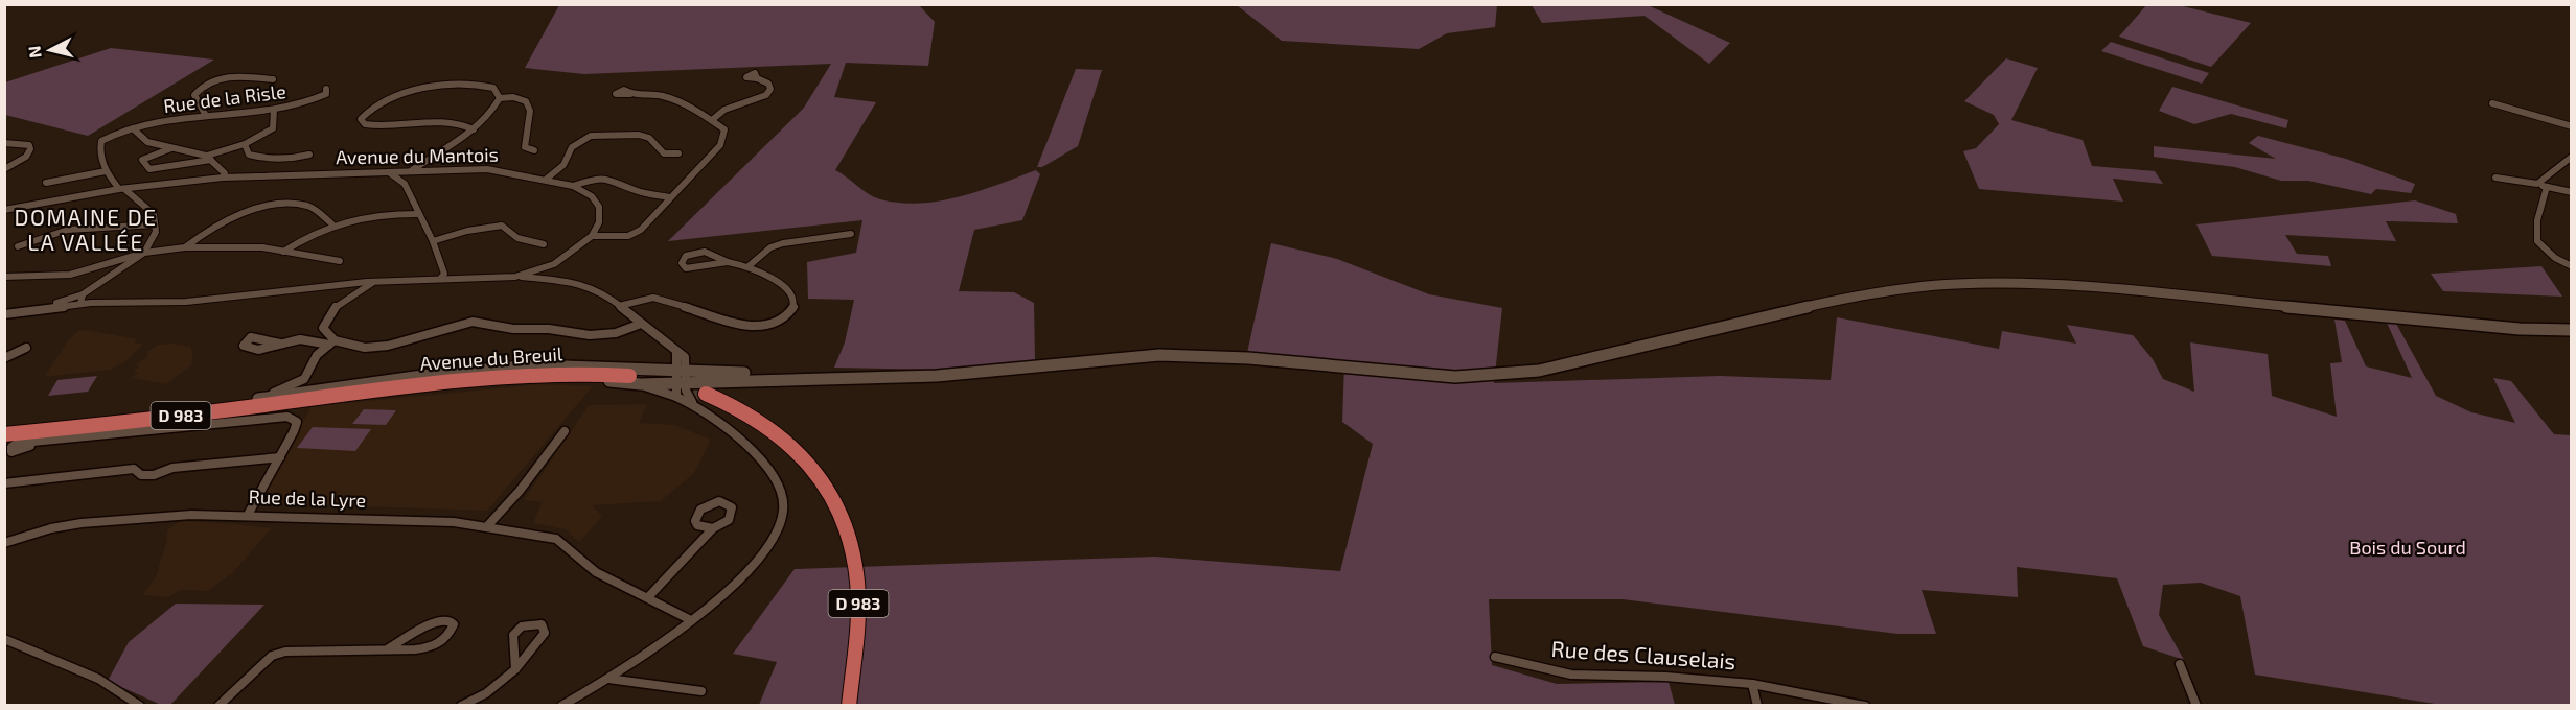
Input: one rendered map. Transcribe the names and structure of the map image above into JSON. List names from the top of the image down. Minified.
{"streets":{"main road":["Avenue du Breuil","D 983"],"street":["Rue de la Risle","Avenue du Mantois","Rue de la Lyre","Rue des Clauselais"]},"crossings":[["Rue de la Risle","Avenue du Mantois"]],"districts":["DOMAINE DE LA VALLÉE"],"parks":["Bois du Sourd"],"north":"left"}
